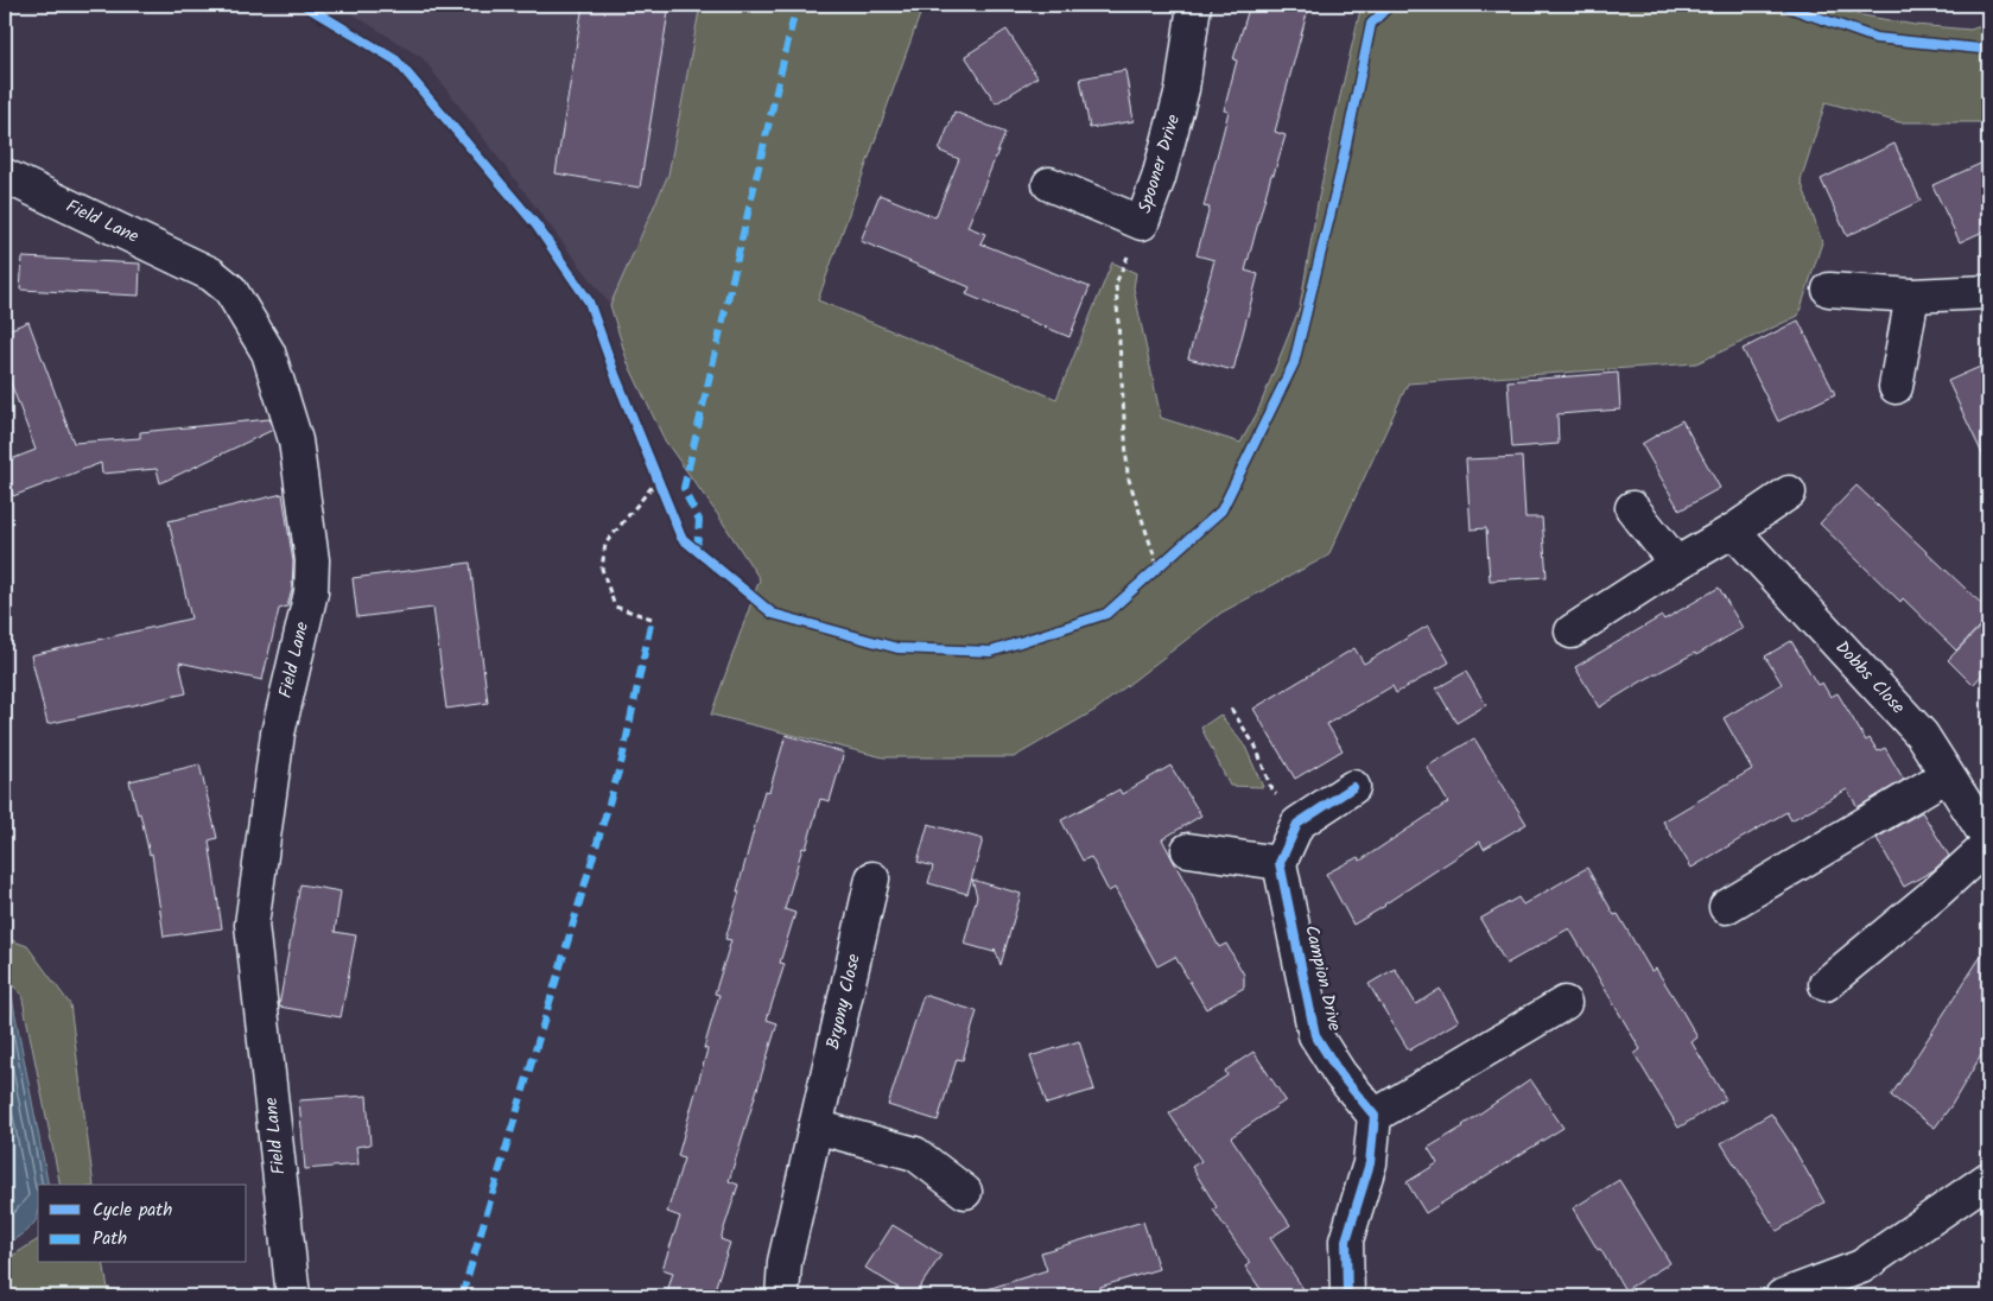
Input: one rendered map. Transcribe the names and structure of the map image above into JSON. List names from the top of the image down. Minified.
{"streets":{"street":["Spooner Drive","Field Lane","Dobbs Close","Campion Drive","Bryony Close"]},"legend":["Cycle path","Path"]}
